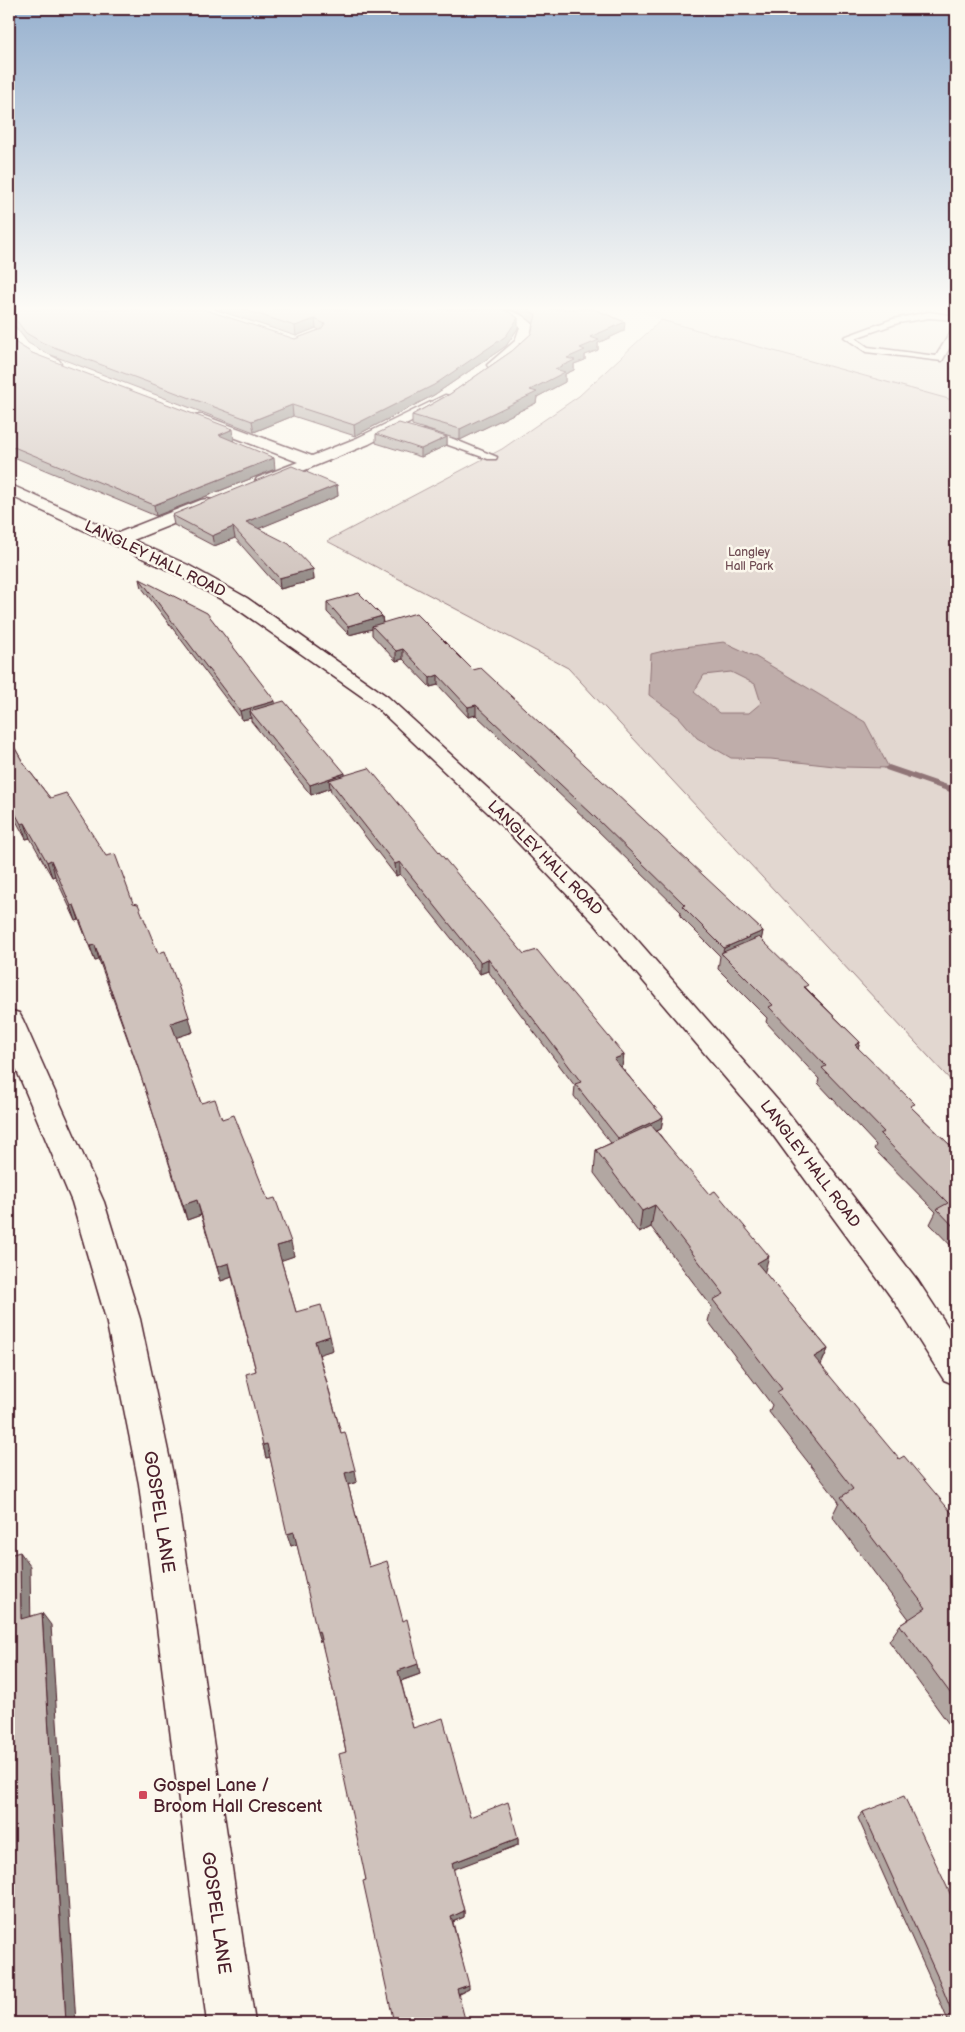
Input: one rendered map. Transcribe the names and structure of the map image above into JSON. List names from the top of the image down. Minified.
{"streets":{"street":["LANGLEY HALL ROAD","GOSPEL LANE"]},"parks":["Langley Hall Park"],"places":{"transit":["Gospel Lane / Broom Hall Crescent"]}}
